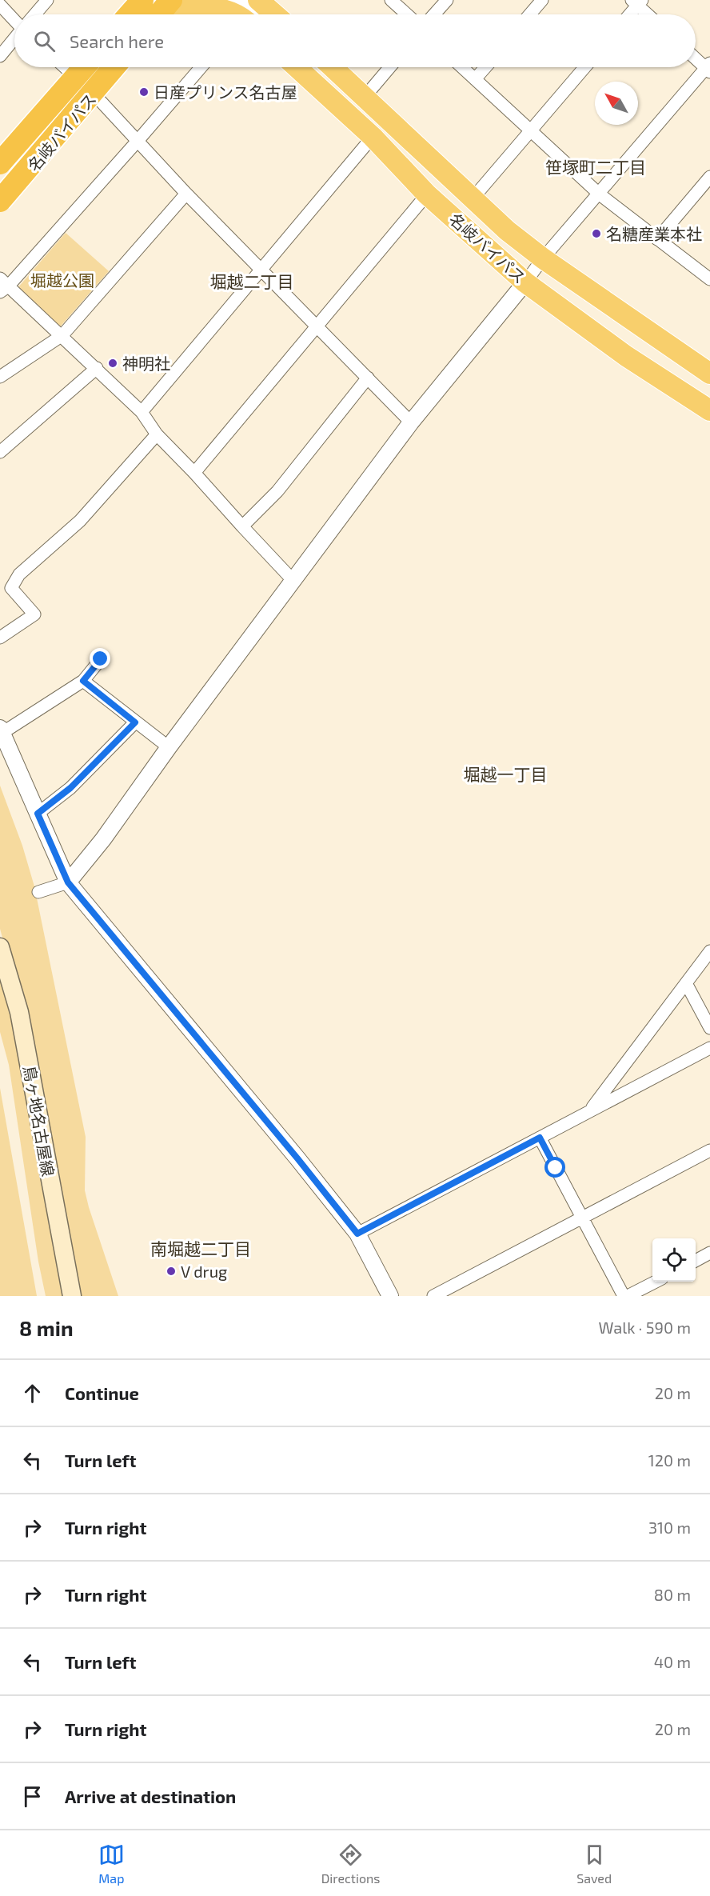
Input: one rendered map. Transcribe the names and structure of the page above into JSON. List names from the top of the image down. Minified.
{"streets":{"highway":["名岐バイパス"],"main road":["鳥ヶ地名古屋線"]},"districts":["笹塚町二丁目","堀越二丁目","堀越一丁目","南堀越二丁目"],"parks":["堀越公園"],"places":["日産プリンス名古屋","名糖産業本社","神明社","V drug"],"north":"top left","page":{"search":"Search here","heading":["8 min","Walk · 590 m"],"list":[["Continue","20 m"],["Turn left","120 m"],["Turn right","310 m"],["Turn right","80 m"],["Turn left","40 m"],["Turn right","20 m"],"Arrive at destination"],"nav":["Map","Directions","Saved"]}}
